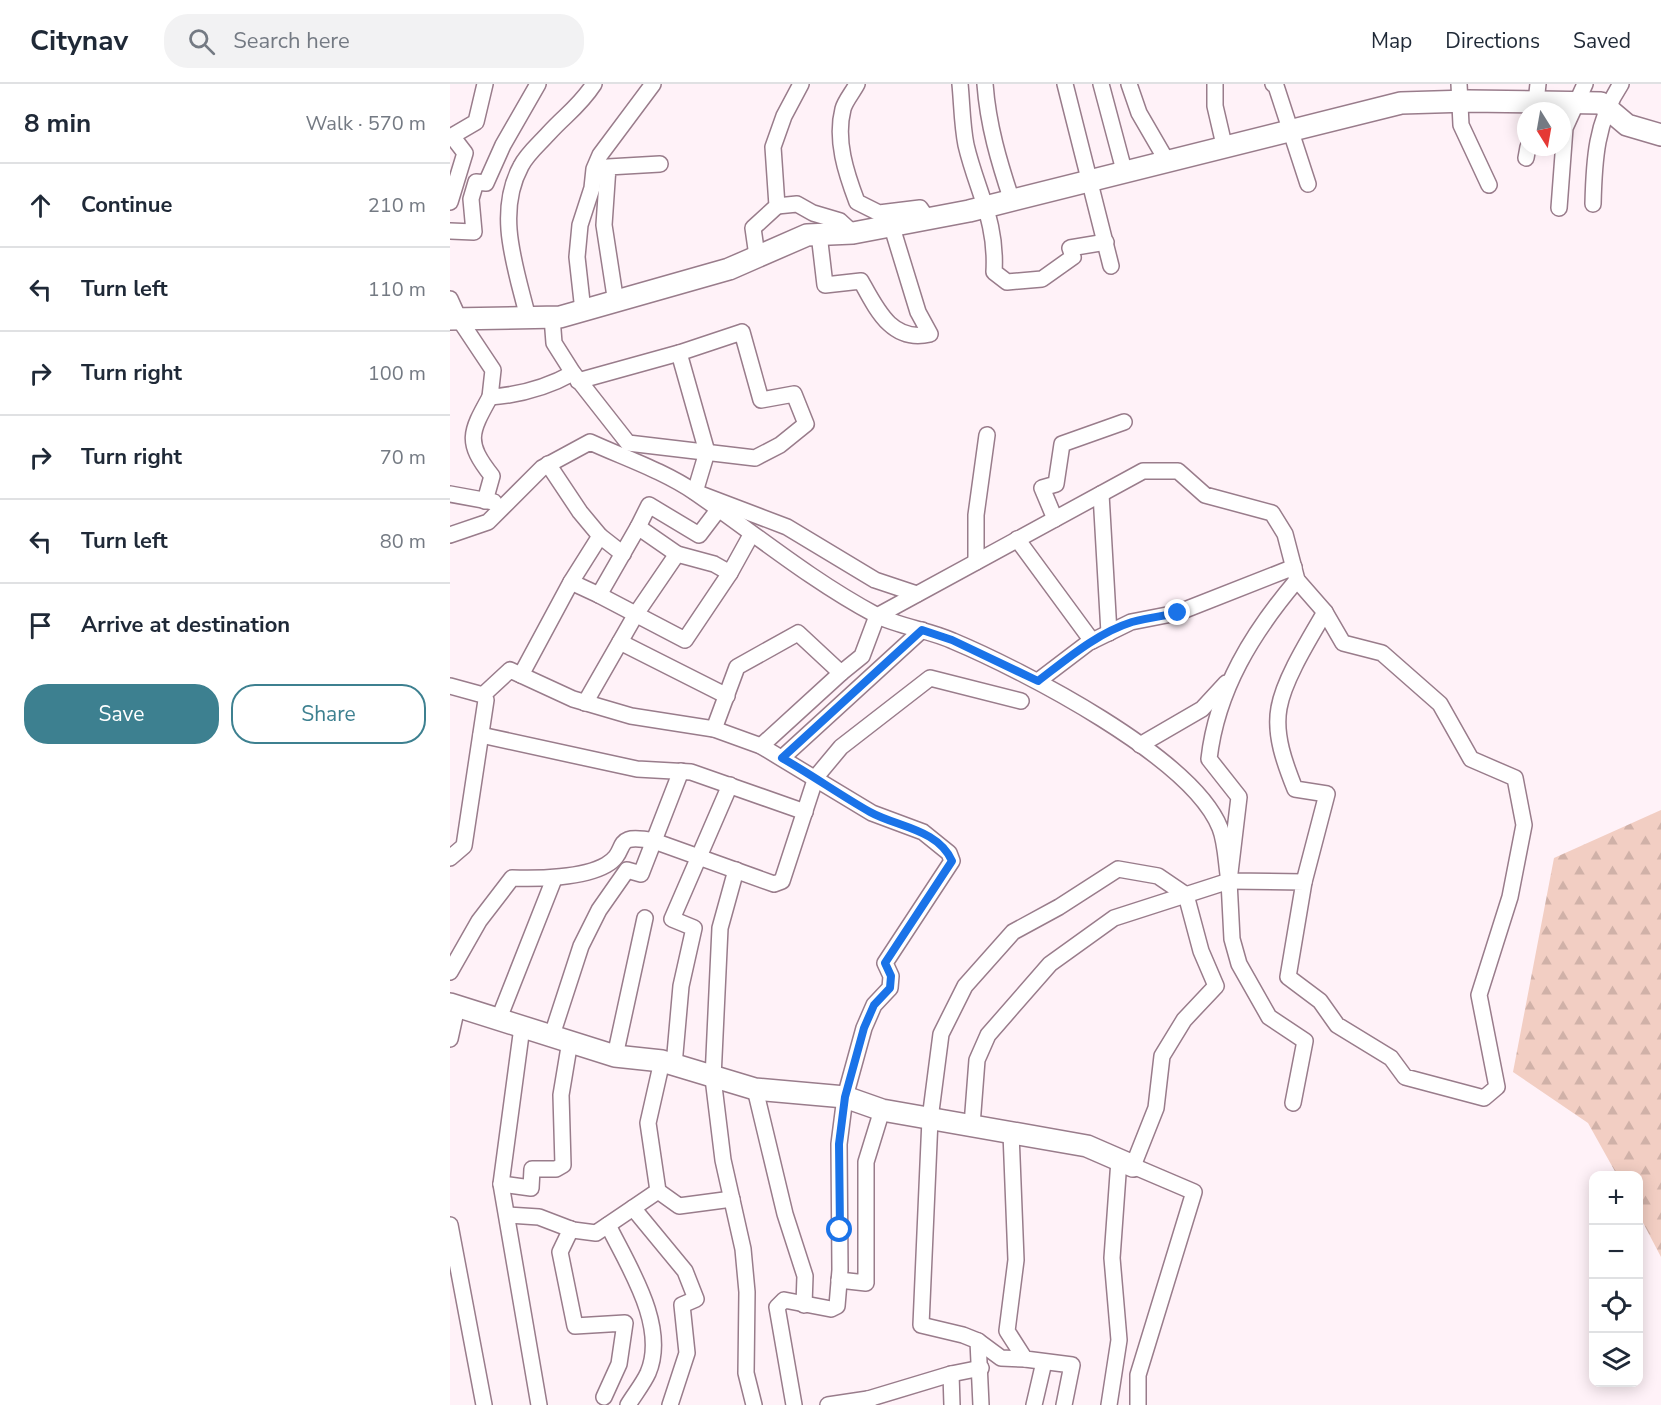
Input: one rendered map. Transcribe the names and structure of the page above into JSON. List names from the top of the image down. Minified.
{"north":"bottom","page":{"header":"Citynav","search":"Search here","nav":["Map","Directions","Saved"],"heading":["8 min","Walk · 570 m"],"list":[["Continue","210 m"],["Turn left","110 m"],["Turn right","100 m"],["Turn right","70 m"],["Turn left","80 m"],"Arrive at destination"],"buttons":["Save","Share"],"map_buttons":["+","−"]}}
